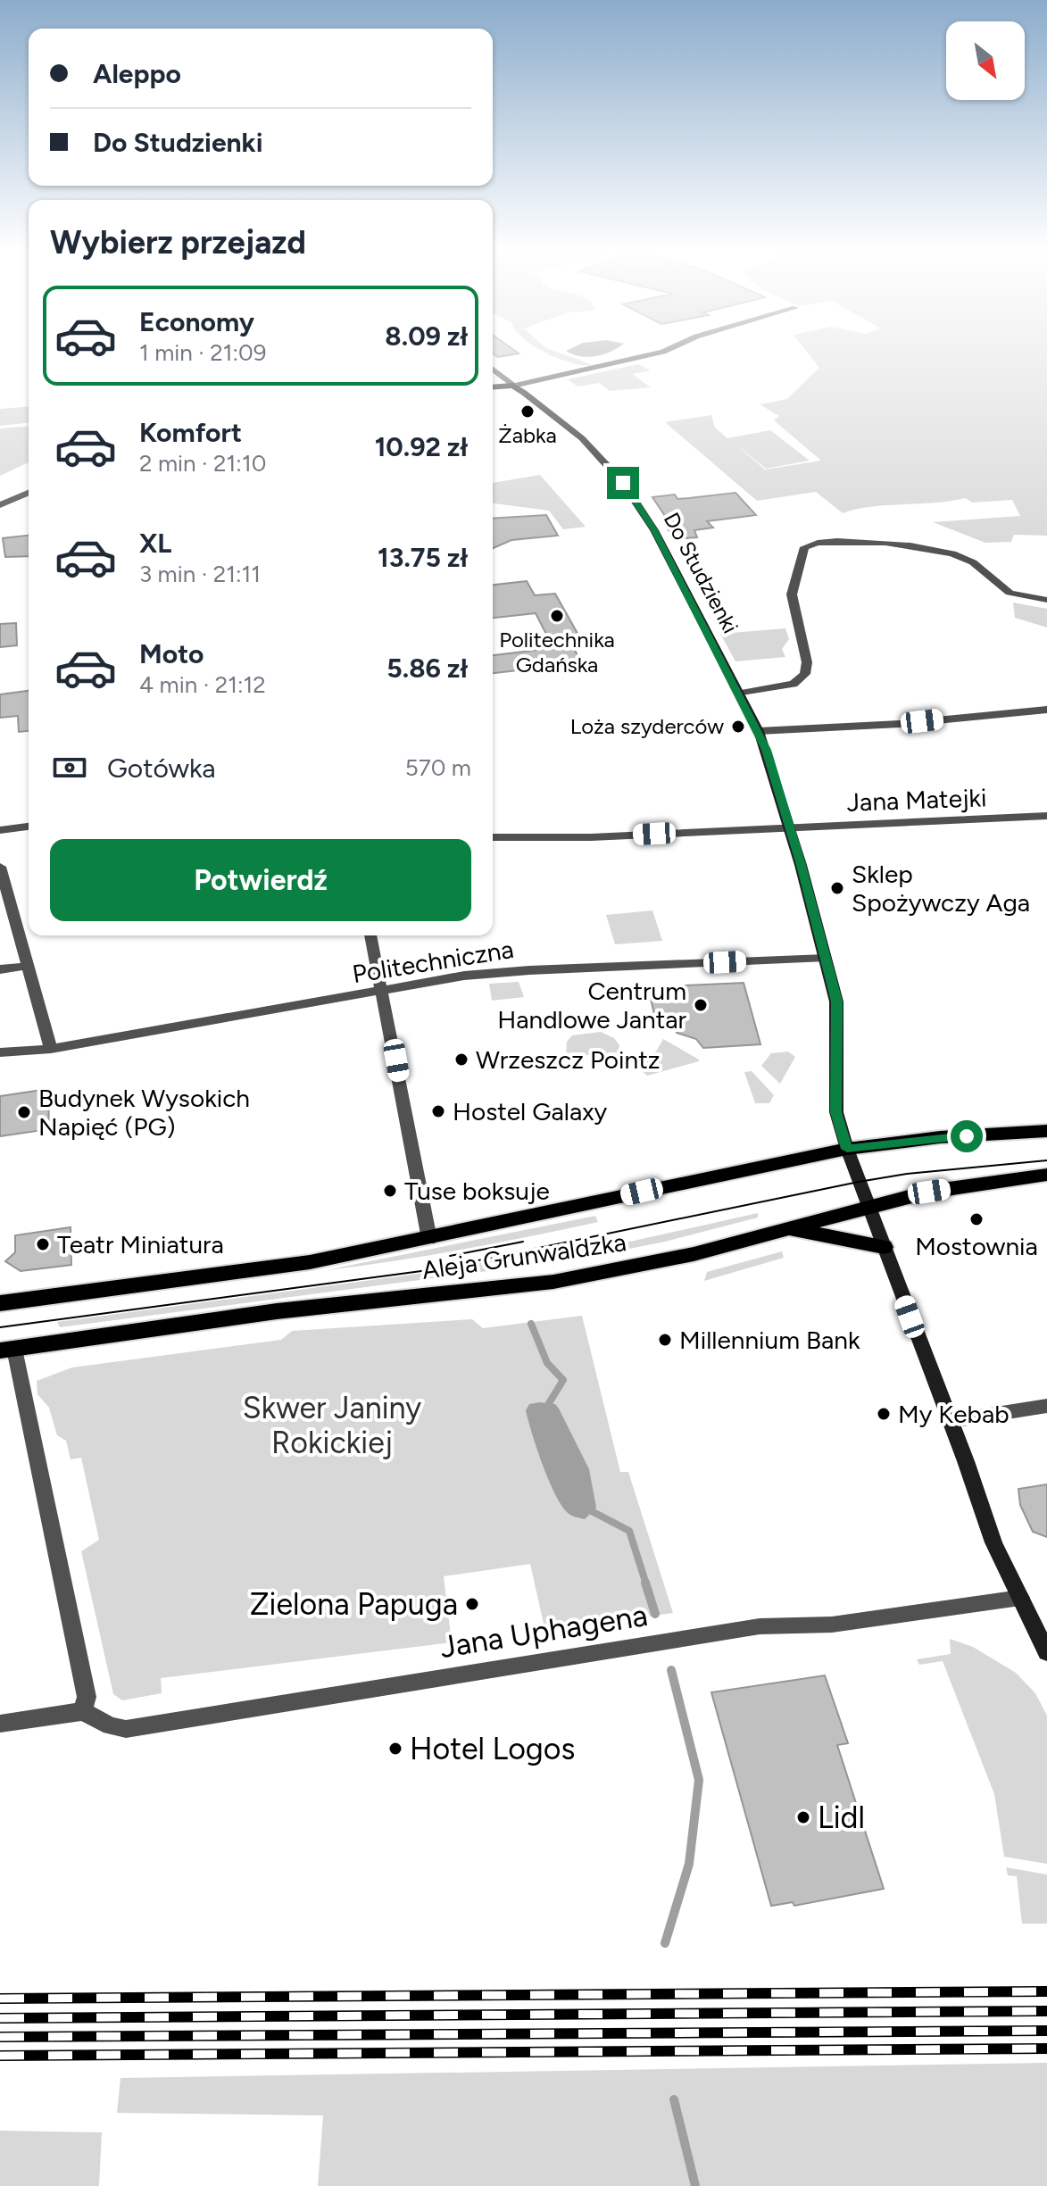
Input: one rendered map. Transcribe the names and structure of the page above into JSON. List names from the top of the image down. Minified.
{"streets":{"main road":["Do Studzienki","Aleja Grunwaldzka"],"street":["Jana Matejki","Politechniczna","Jana Uphagena"]},"crossings":[["Do Studzienki","Jana Matejki"],["Do Studzienki","Politechniczna"],["Do Studzienki","Aleja Grunwaldzka"],["Do Studzienki","Jana Uphagena"]],"parks":["Skwer Janiny Rokickiej"],"places":["Żabka","Politechnika Gdańska","Loża szyderców","Sklep Spożywczy Aga","Centrum Handlowe Jantar","Wrzeszcz Pointz","Hostel Galaxy","Budynek Wysokich Napięć (PG)","Tuse boksuje","Mostownia","Teatr Miniatura","Millennium Bank","My Kebab","Zielona Papuga","Hotel Logos","Lidl"],"north":"bottom right","page":{"banner":["Aleppo","Do Studzienki"],"heading":"Wybierz przejazd","list":[{"name":"Economy","note":"1 min · 21:09","value":"8.09 zł"},{"name":"Komfort","note":"2 min · 21:10","value":"10.92 zł"},{"name":"XL","note":"3 min · 21:11","value":"13.75 zł"},{"name":"Moto","note":"4 min · 21:12","value":"5.86 zł"}],"pay":["Gotówka","570 m"],"buttons":"Potwierdź"}}
